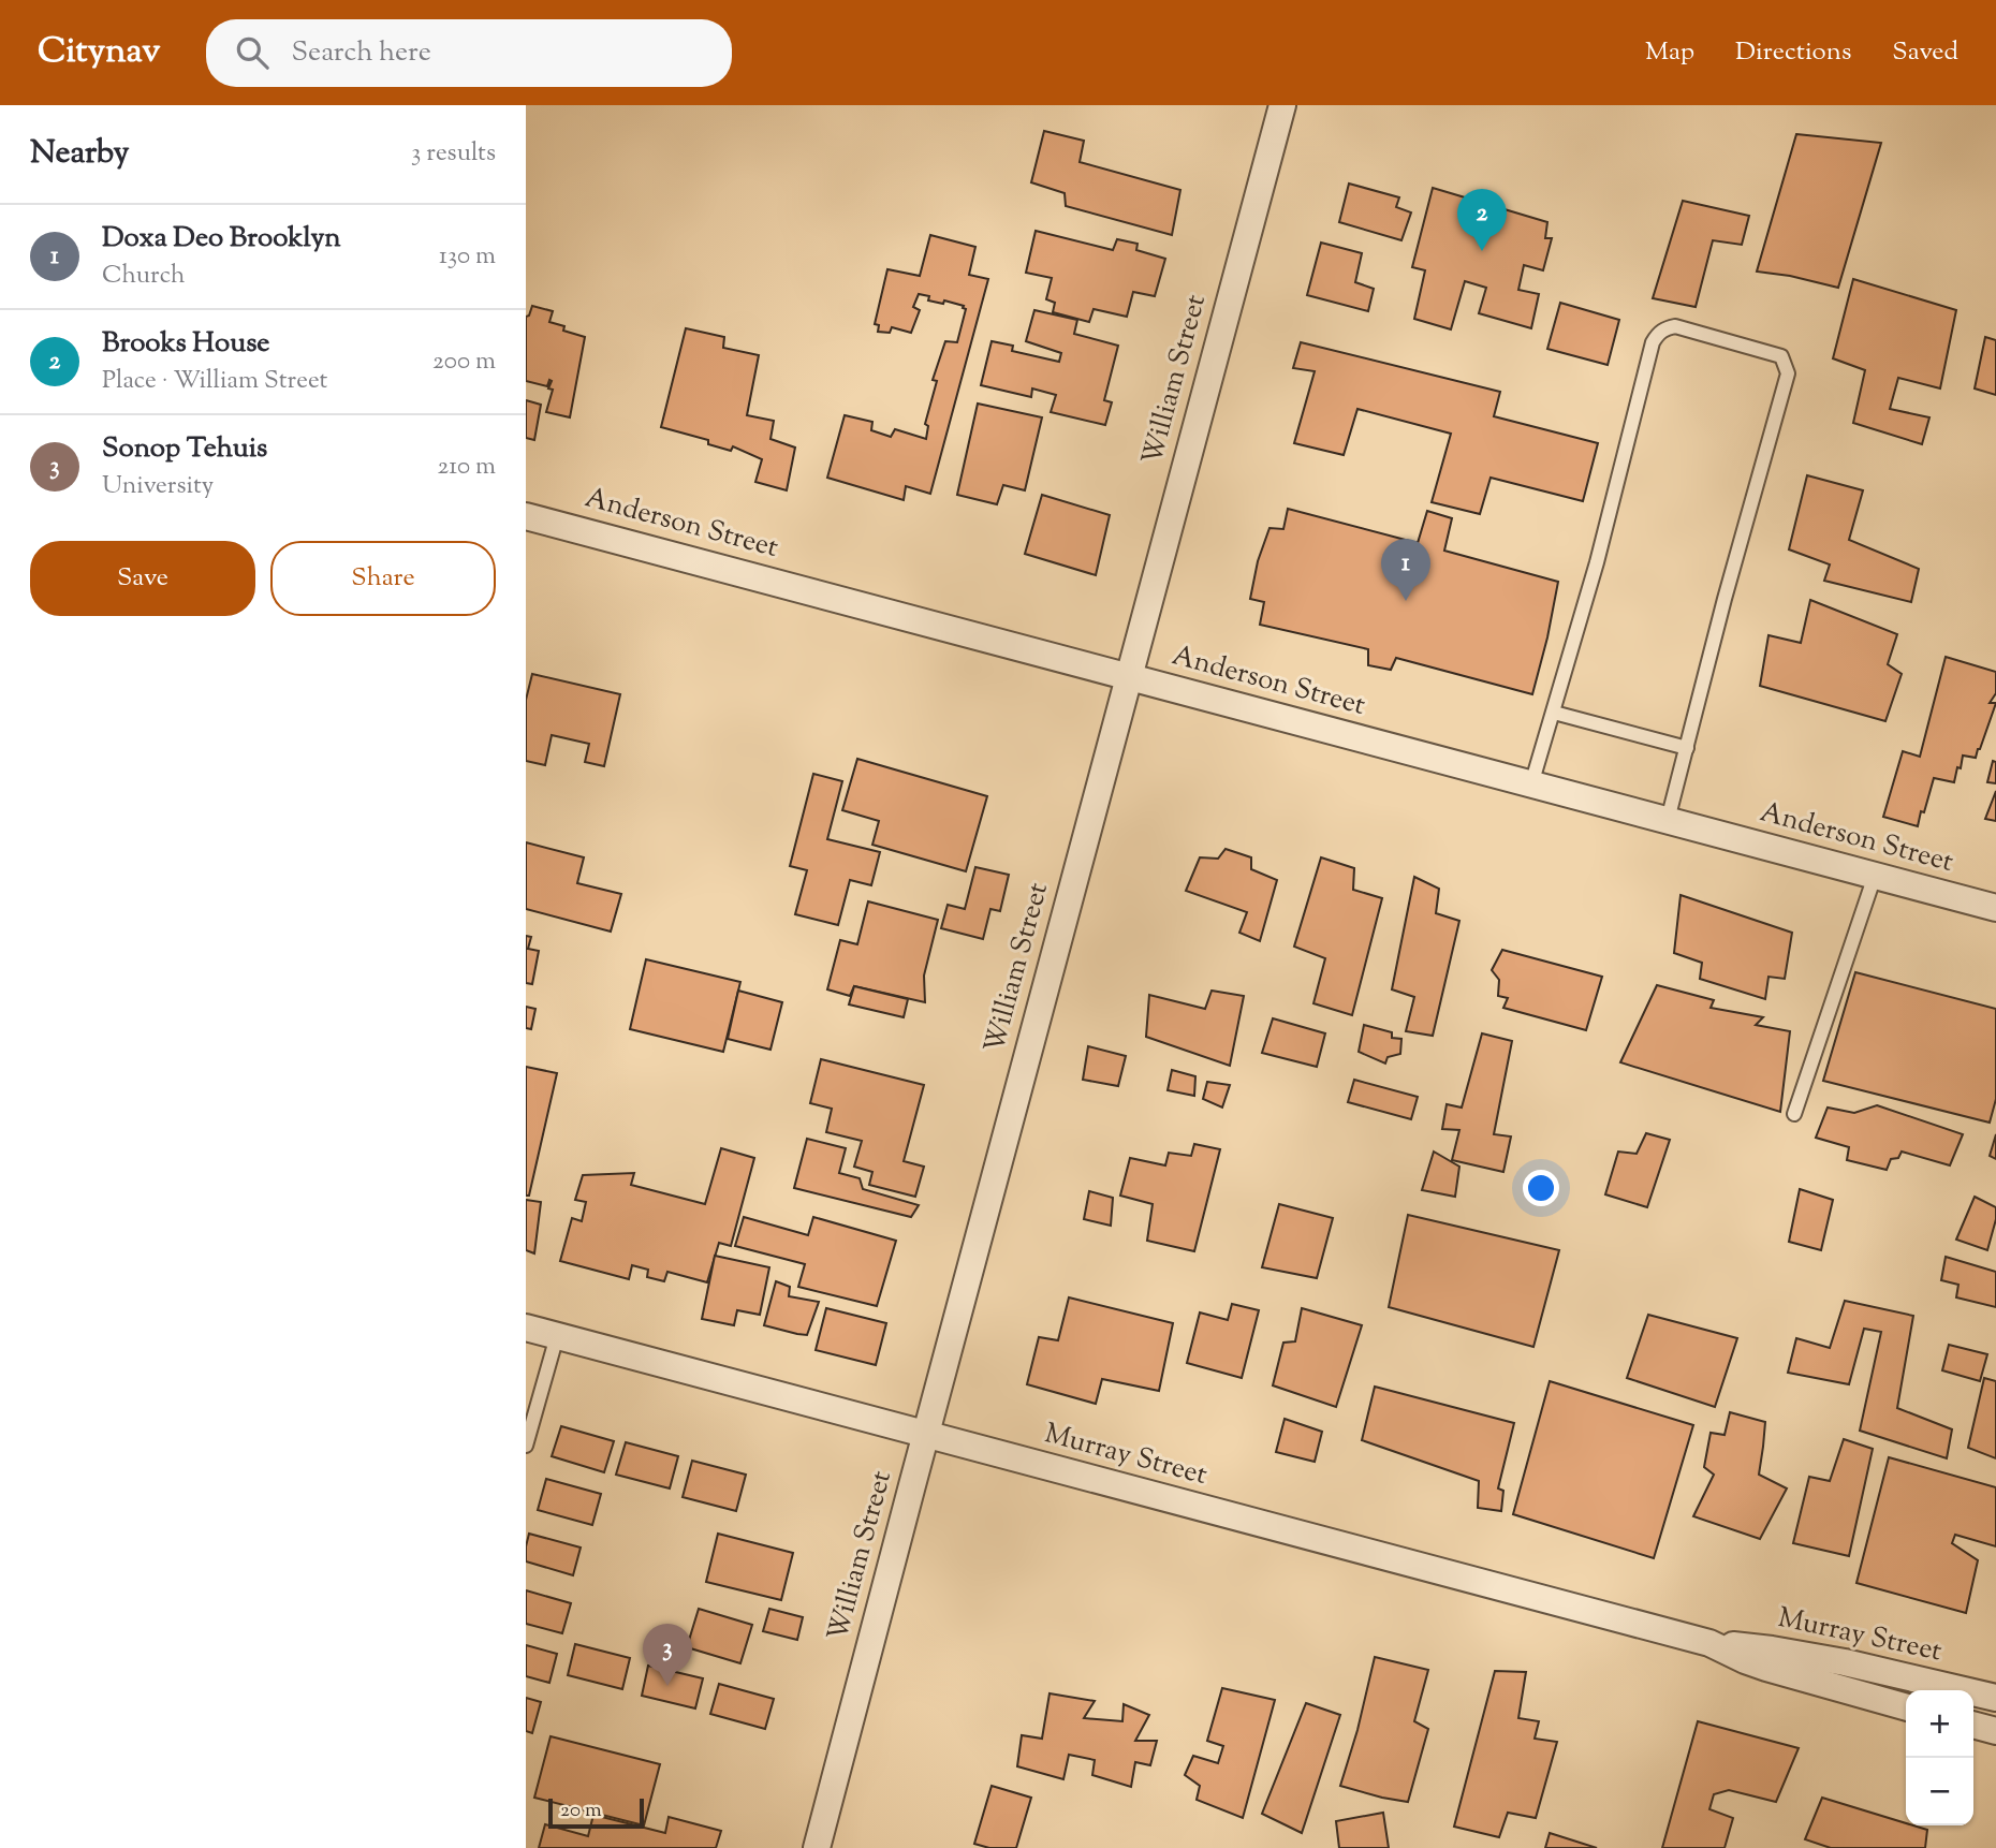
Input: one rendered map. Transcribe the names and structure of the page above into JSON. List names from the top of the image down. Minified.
{"streets":{"street":["William Street","Anderson Street","Murray Street"]},"crossings":[["William Street","Anderson Street"],["William Street","Murray Street"]],"scale_bar":"20 m","page":{"header":"Citynav","search":"Search here","nav":["Map","Directions","Saved"],"heading":["Nearby","3 results"],"pins":["2","1","3"],"list":[{"mark":"1","name":"Doxa Deo Brooklyn","note":"Church","value":"130 m"},{"mark":"2","name":"Brooks House","note":"Place · William Street","value":"200 m"},{"mark":"3","name":"Sonop Tehuis","note":"University","value":"210 m"}],"buttons":["Save","Share"],"map_buttons":["+","−"],"scale":"20 m"}}
